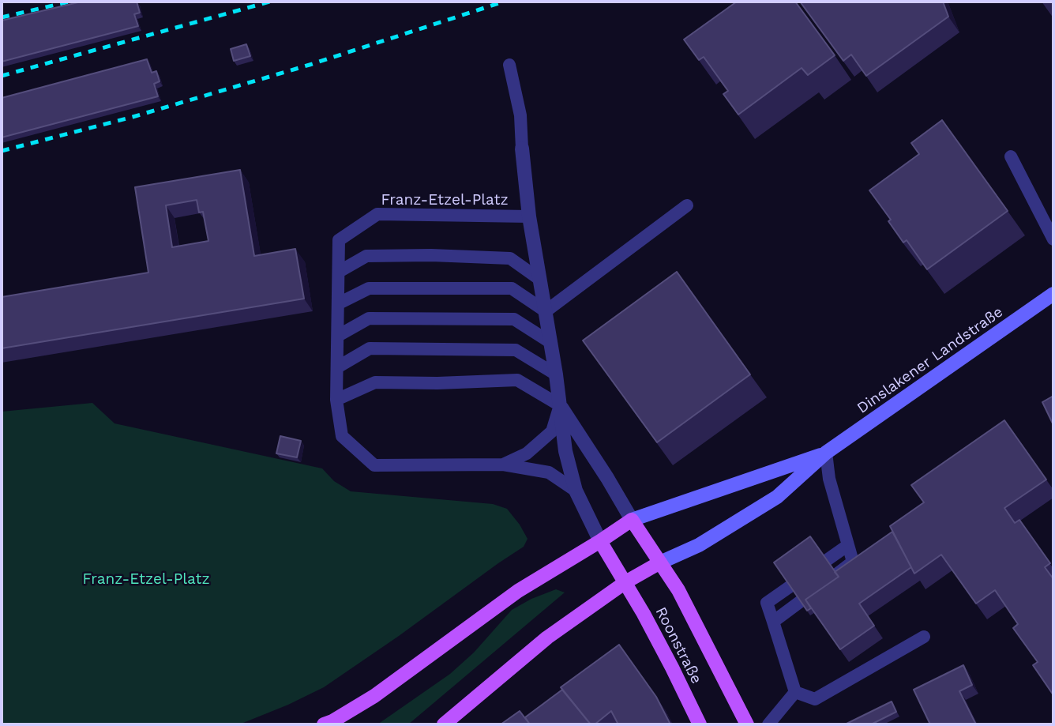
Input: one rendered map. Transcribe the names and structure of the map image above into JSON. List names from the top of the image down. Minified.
{"streets":{"main road":["Dinslakener Landstraße","Roonstraße"],"street":["Franz-Etzel-Platz"]},"crossings":[["Franz-Etzel-Platz","Dinslakener Landstraße"],["Franz-Etzel-Platz","Roonstraße"]],"parks":["Franz-Etzel-Platz"]}
